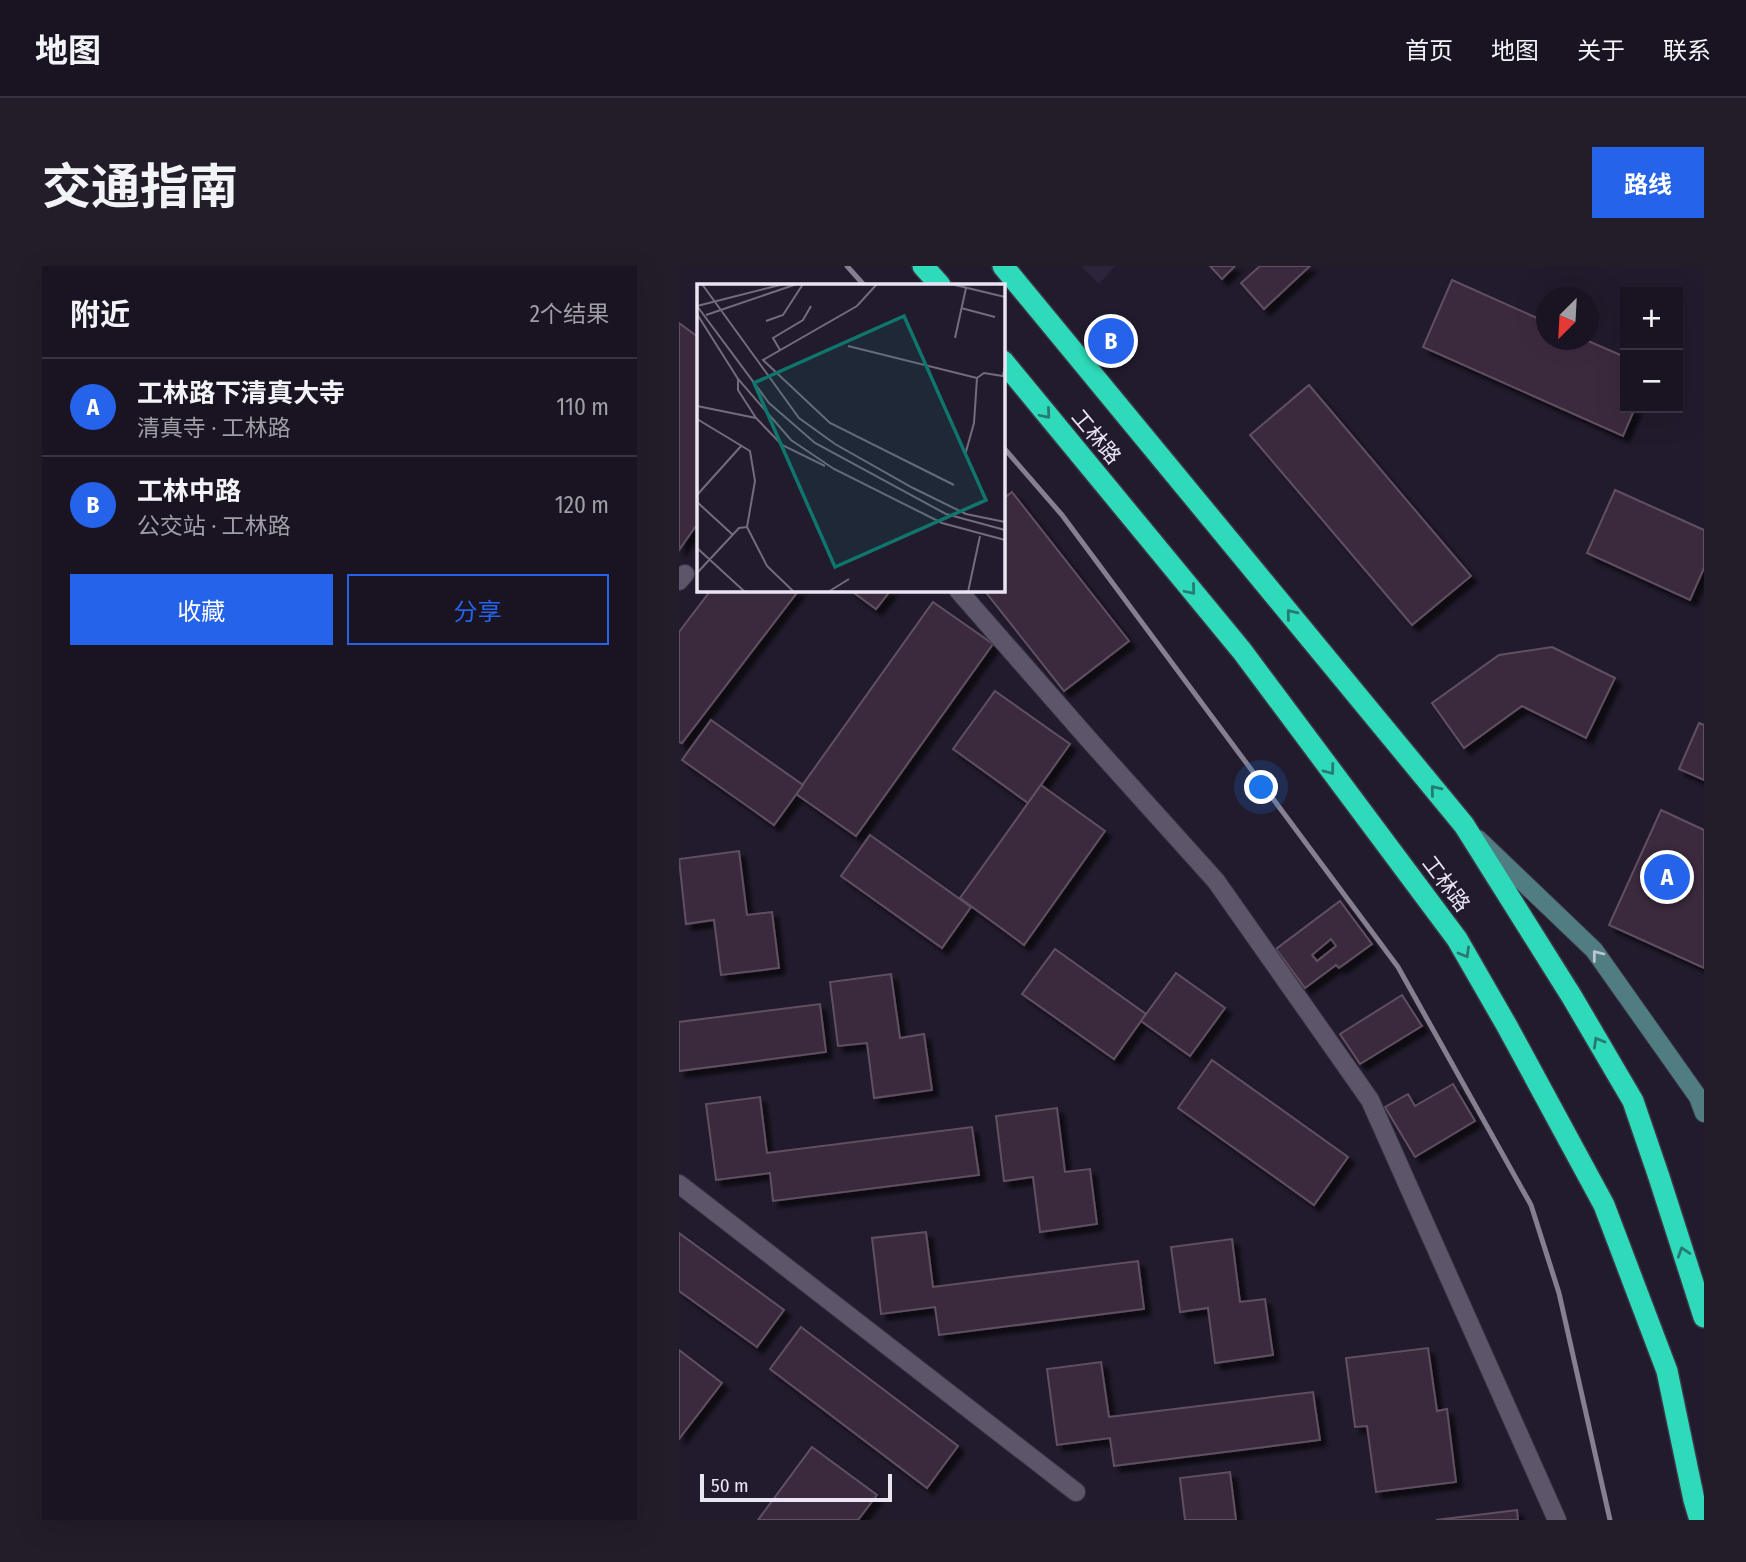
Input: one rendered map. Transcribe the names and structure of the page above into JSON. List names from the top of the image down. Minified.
{"streets":{"highway":["工林路"]},"scale_bar":"50 m","north":"bottom left","page":{"header":"地图","nav":["首页","地图","关于","联系"],"title":"交通指南","buttons":["路线",["收藏","分享"]],"heading":["附近","2个结果"],"map_buttons":["+","−"],"pins":["B","A"],"list":[{"mark":"A","name":"工林路下清真大寺","note":"清真寺 · 工林路","value":"110 m"},{"mark":"B","name":"工林中路","note":"公交站 · 工林路","value":"120 m"}],"scale":"50 m"}}
